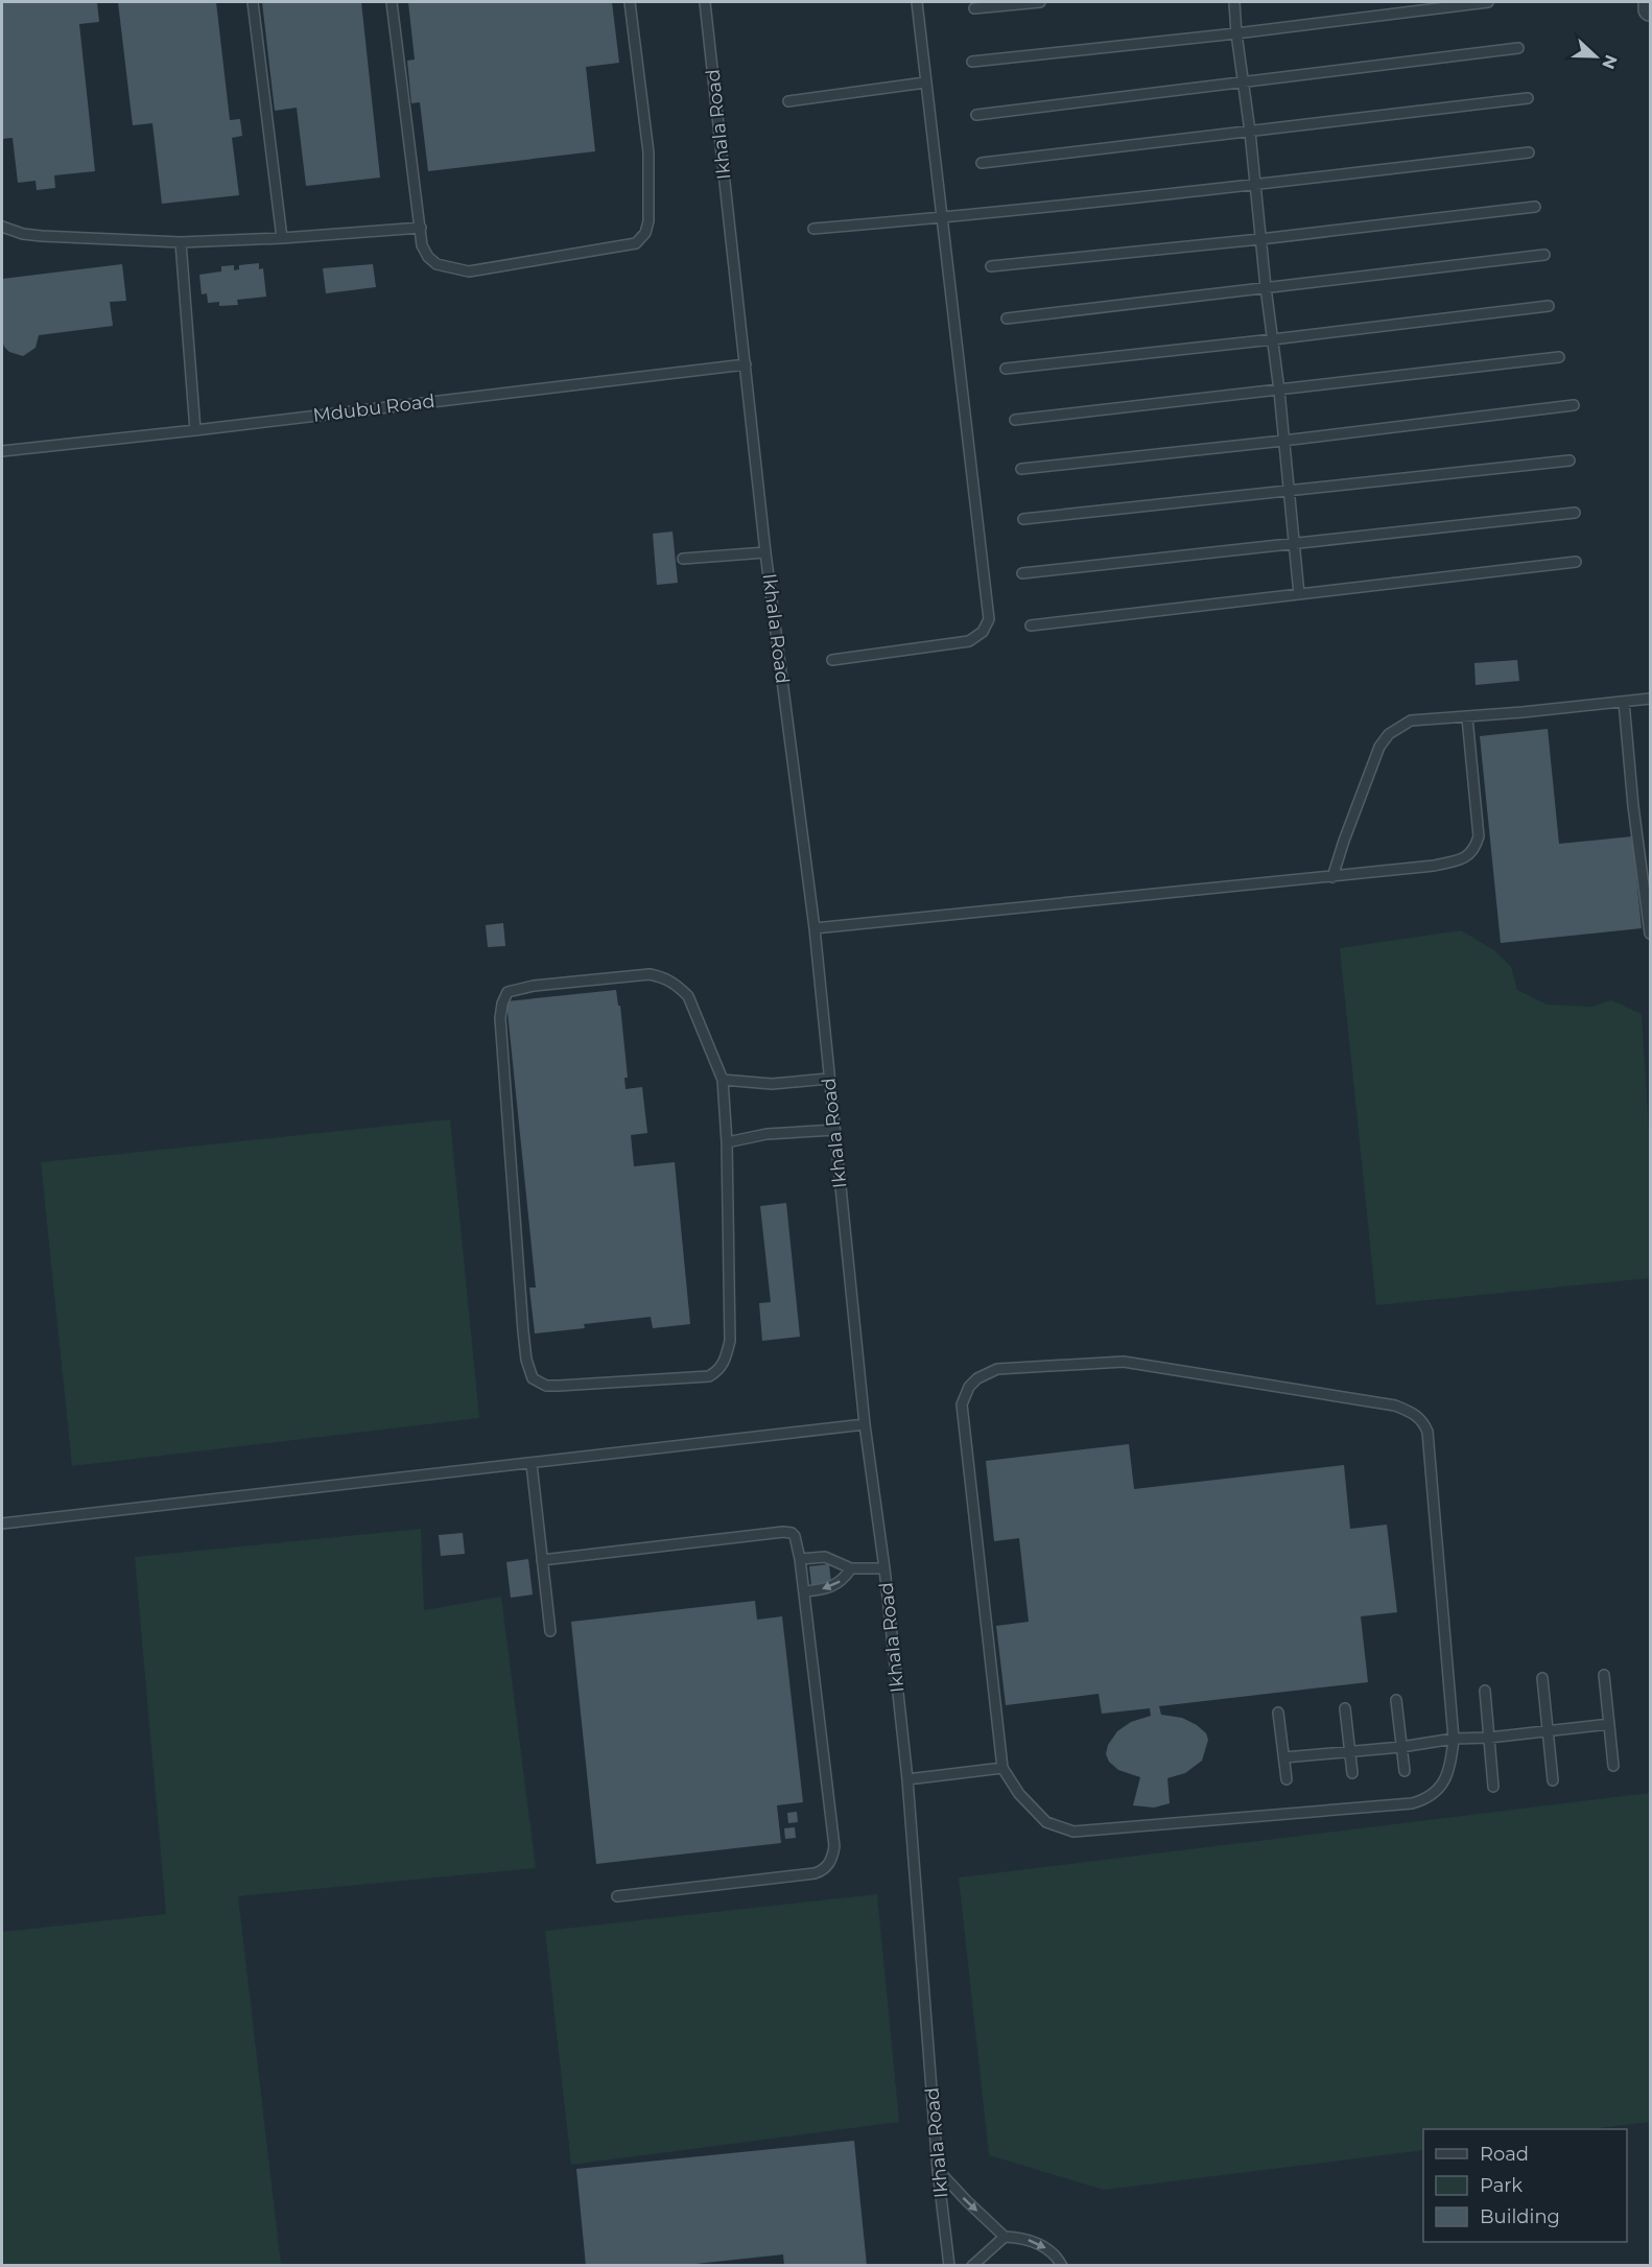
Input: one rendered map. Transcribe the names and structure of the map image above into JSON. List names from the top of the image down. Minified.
{"streets":{"lane":["Ikhala Road","Mdubu Road"]},"crossings":[["Ikhala Road","Mdubu Road"]],"legend":["Road","Park","Building"],"north":"right"}
